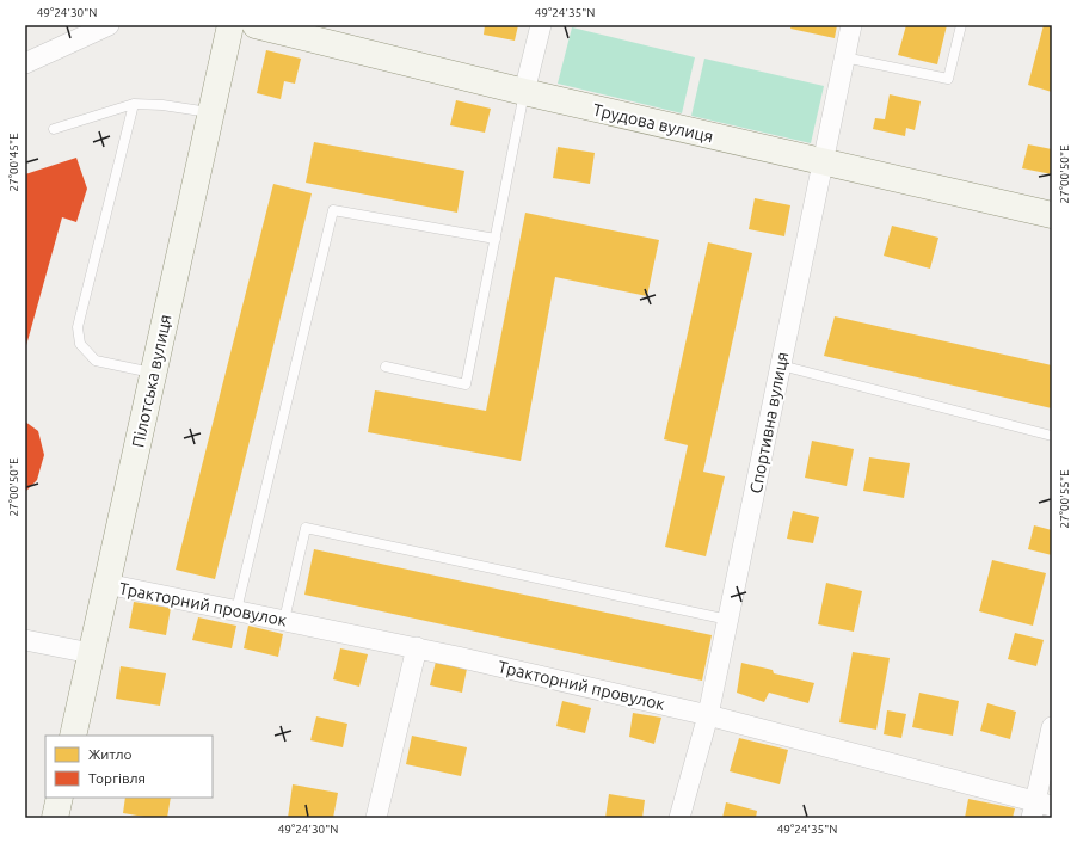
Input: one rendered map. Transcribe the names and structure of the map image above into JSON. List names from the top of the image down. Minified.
{"streets":{"main road":["Трудова вулиця","Пілотська вулиця"],"street":["Спортивна вулиця","Тракторний провулок"]},"crossings":[["Трудова вулиця","Спортивна вулиця"],["Пілотська вулиця","Тракторний провулок"],["Спортивна вулиця","Тракторний провулок"]],"legend":["Житло","Торгівля"],"coordinates":["49°24'30\"N","49°24'35\"N","27°00'45\"E","27°00'50\"E","27°00'55\"E"]}
